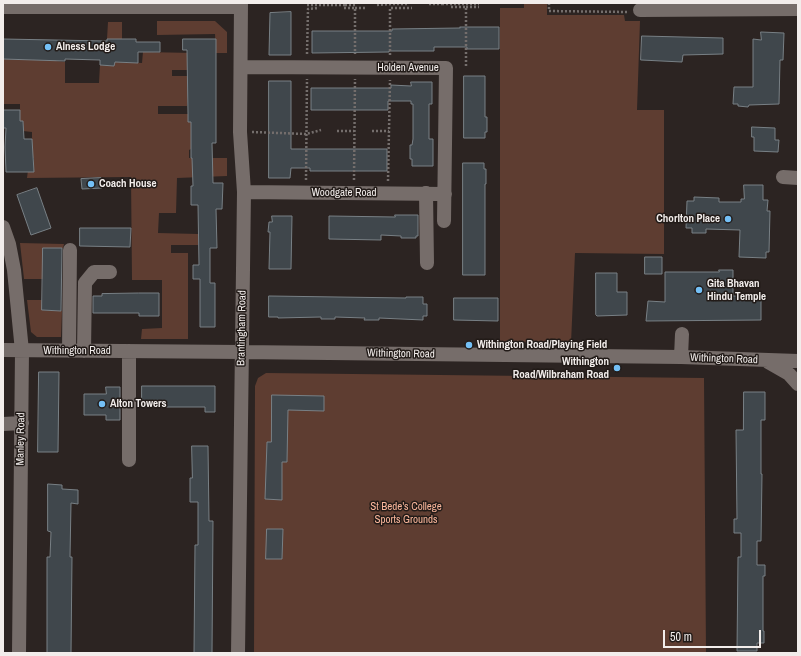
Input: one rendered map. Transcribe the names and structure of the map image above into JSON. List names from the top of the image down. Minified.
{"streets":{"street":["Holden Avenue","Woodgate Road","Brantingham Road","Withington Road","Manley Road"]},"crossings":[["Holden Avenue","Woodgate Road"],["Holden Avenue","Brantingham Road"],["Woodgate Road","Brantingham Road"],["Brantingham Road","Withington Road"],["Withington Road","Manley Road"]],"parks":["St Bede's College Sports Grounds"],"places":["Alness Lodge","Coach House","Chorlton Place","Gita Bhavan Hindu Temple","Withington Road/Playing Field","Withington Road/Wilbraham Road","Alton Towers"],"scale_bar":"50 m"}
